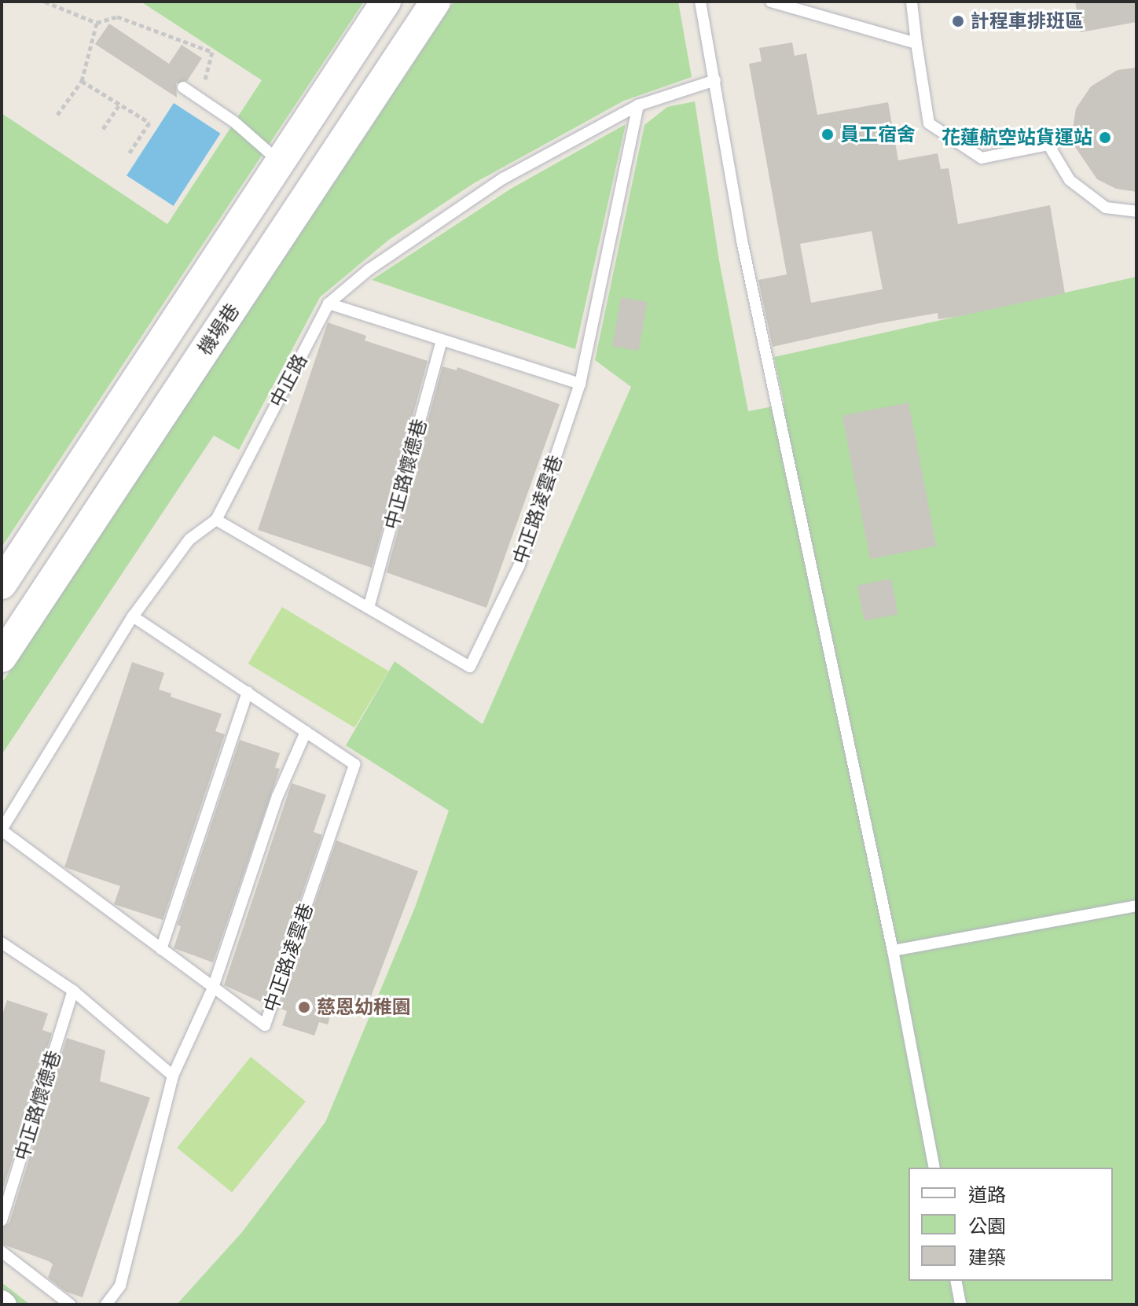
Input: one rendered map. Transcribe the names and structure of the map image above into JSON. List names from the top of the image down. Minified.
{"streets":{"street":["機場巷"],"lane":["中正路","中正路懷德巷","中正路凌雲巷"]},"crossings":[["中正路","中正路凌雲巷"],["中正路懷德巷","中正路凌雲巷"]],"places":["計程車排班區","員工宿舍","花蓮航空站貨運站","慈恩幼稚園"],"legend":["道路","公園","建築"]}
